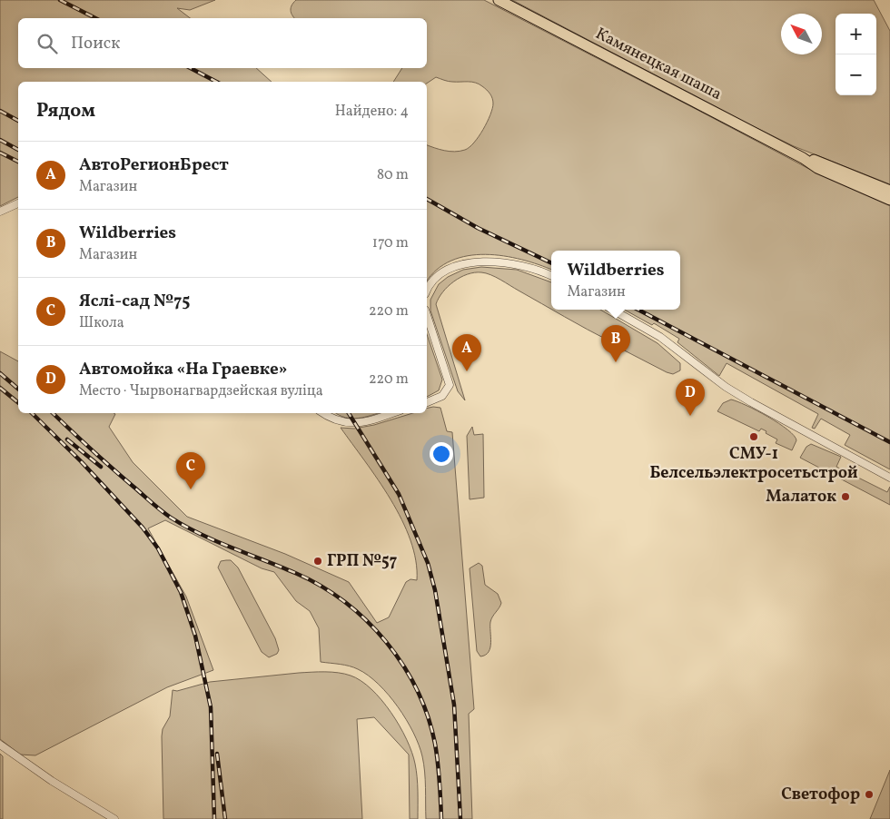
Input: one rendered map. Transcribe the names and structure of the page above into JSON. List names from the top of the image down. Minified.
{"streets":{"main road":["Камянецкая шаша"]},"places":["СМУ-1 Белсельэлектросетьстрой","Малаток","ГРП №57","Светофор"],"north":"top left","page":{"map_buttons":["+","−"],"search":"Поиск","heading":["Рядом","Найдено: 4"],"list":[{"mark":"A","name":"АвтоРегионБрест","note":"Магазин","value":"80 m"},{"mark":"B","name":"Wildberries","note":"Магазин","value":"170 m"},{"mark":"C","name":"Яслі-сад №75","note":"Школа","value":"220 m"},{"mark":"D","name":"Автомойка «На Граевке»","note":"Место · Чырвонагвардзейская вуліца","value":"220 m"}],"popup":["Wildberries","Магазин"],"pins":["B","A","D","C"]}}
